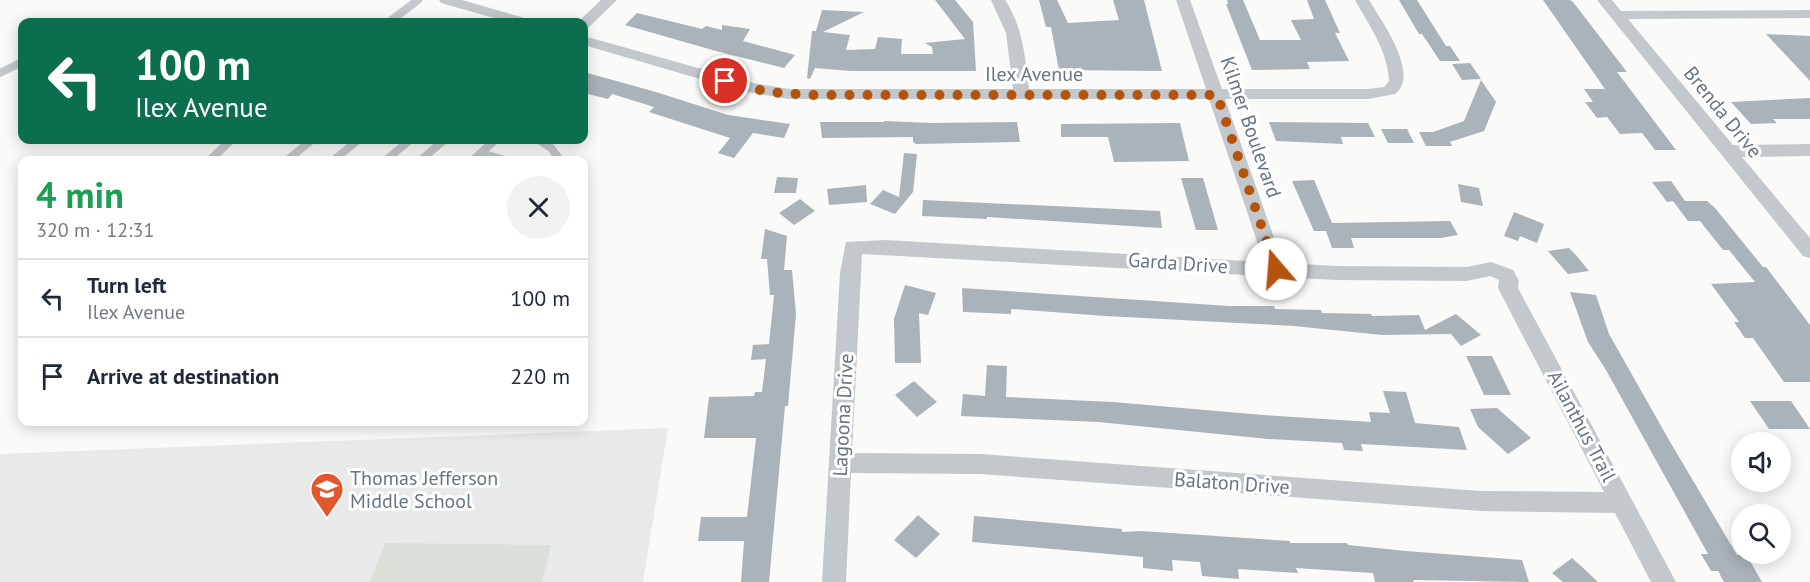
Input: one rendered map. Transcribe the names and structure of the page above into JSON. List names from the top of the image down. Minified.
{"streets":{"street":["Ilex Avenue","Brenda Drive","Kilmer Boulevard","Garda Drive","Lagoona Drive","Ailanthus Trail","Balaton Drive"]},"crossings":[["Ilex Avenue","Kilmer Boulevard"],["Kilmer Boulevard","Garda Drive"],["Garda Drive","Lagoona Drive"],["Garda Drive","Ailanthus Trail"],["Lagoona Drive","Balaton Drive"],["Ailanthus Trail","Balaton Drive"]],"places":{"school or university":["Thomas Jefferson Middle School"]},"page":{"turn":["100 m","Ilex Avenue"],"heading":["4 min","320 m · 12:31"],"list":[{"name":"Turn left","note":"Ilex Avenue","value":"100 m"},{"name":"Arrive at destination","value":"220 m"}]}}
